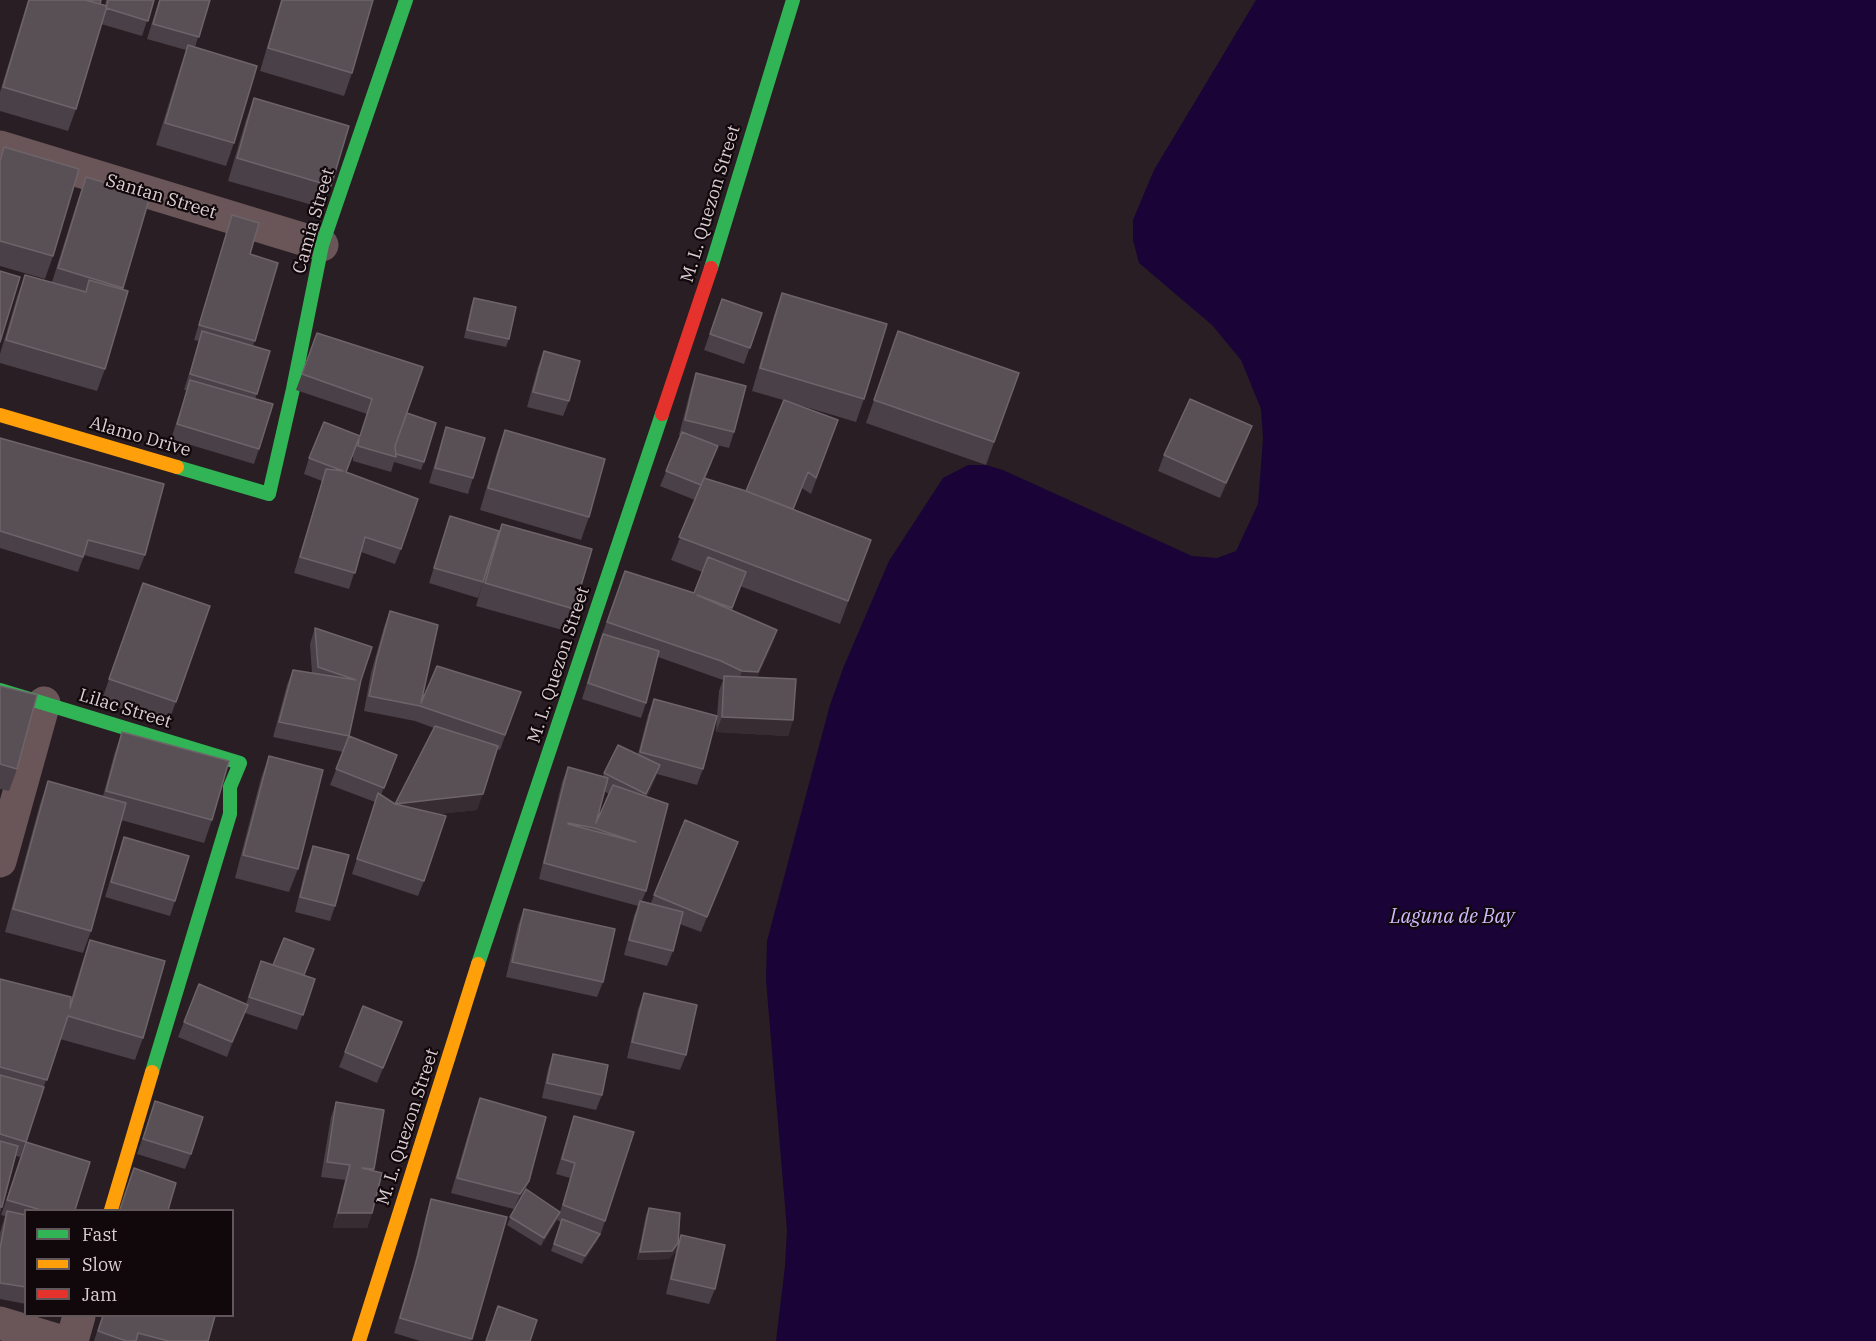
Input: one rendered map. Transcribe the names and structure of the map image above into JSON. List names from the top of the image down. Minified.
{"streets":{"street":["Santan Street","M. L. Quezon Street","Camia Street","Alamo Drive","Lilac Street"]},"crossings":[["Santan Street","Camia Street"],["Camia Street","Alamo Drive"]],"water":["Laguna de Bay"],"legend":["Fast","Slow","Jam"]}
